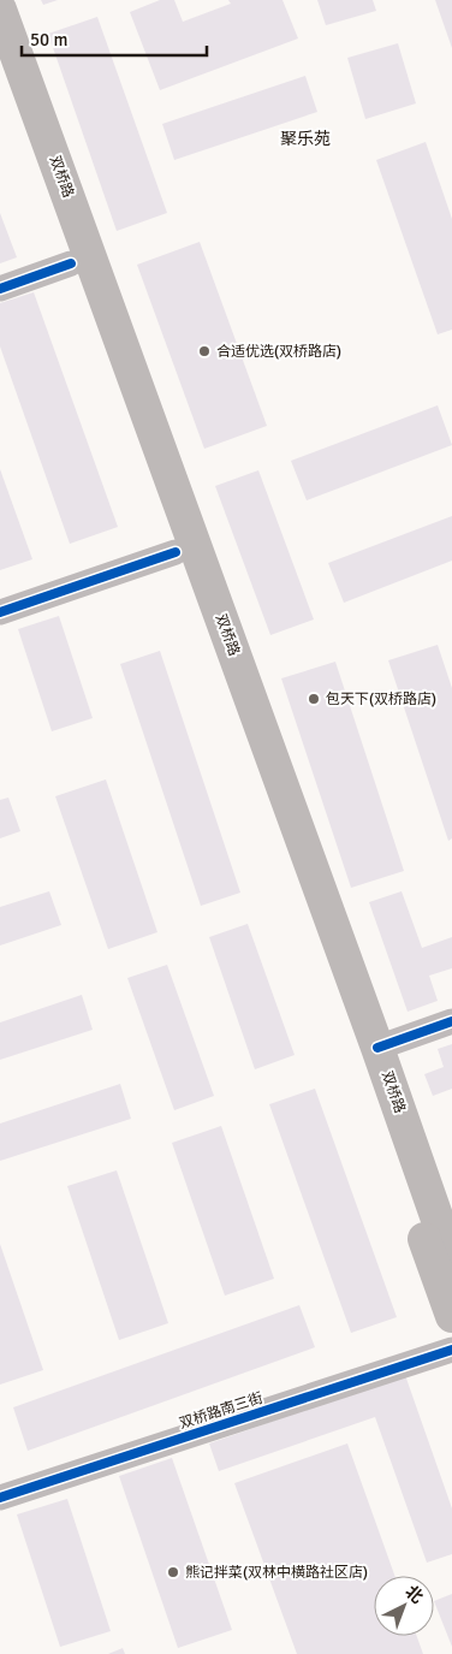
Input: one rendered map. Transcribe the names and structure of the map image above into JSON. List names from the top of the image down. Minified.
{"streets":{"main road":["双桥路"],"street":["双桥路南三街"]},"districts":["聚乐苑"],"places":["合适优选(双桥路店)","包天下(双桥路店)","熊记拌菜(双林中横路社区店)"],"scale_bar":"50 m","north":"top right"}
